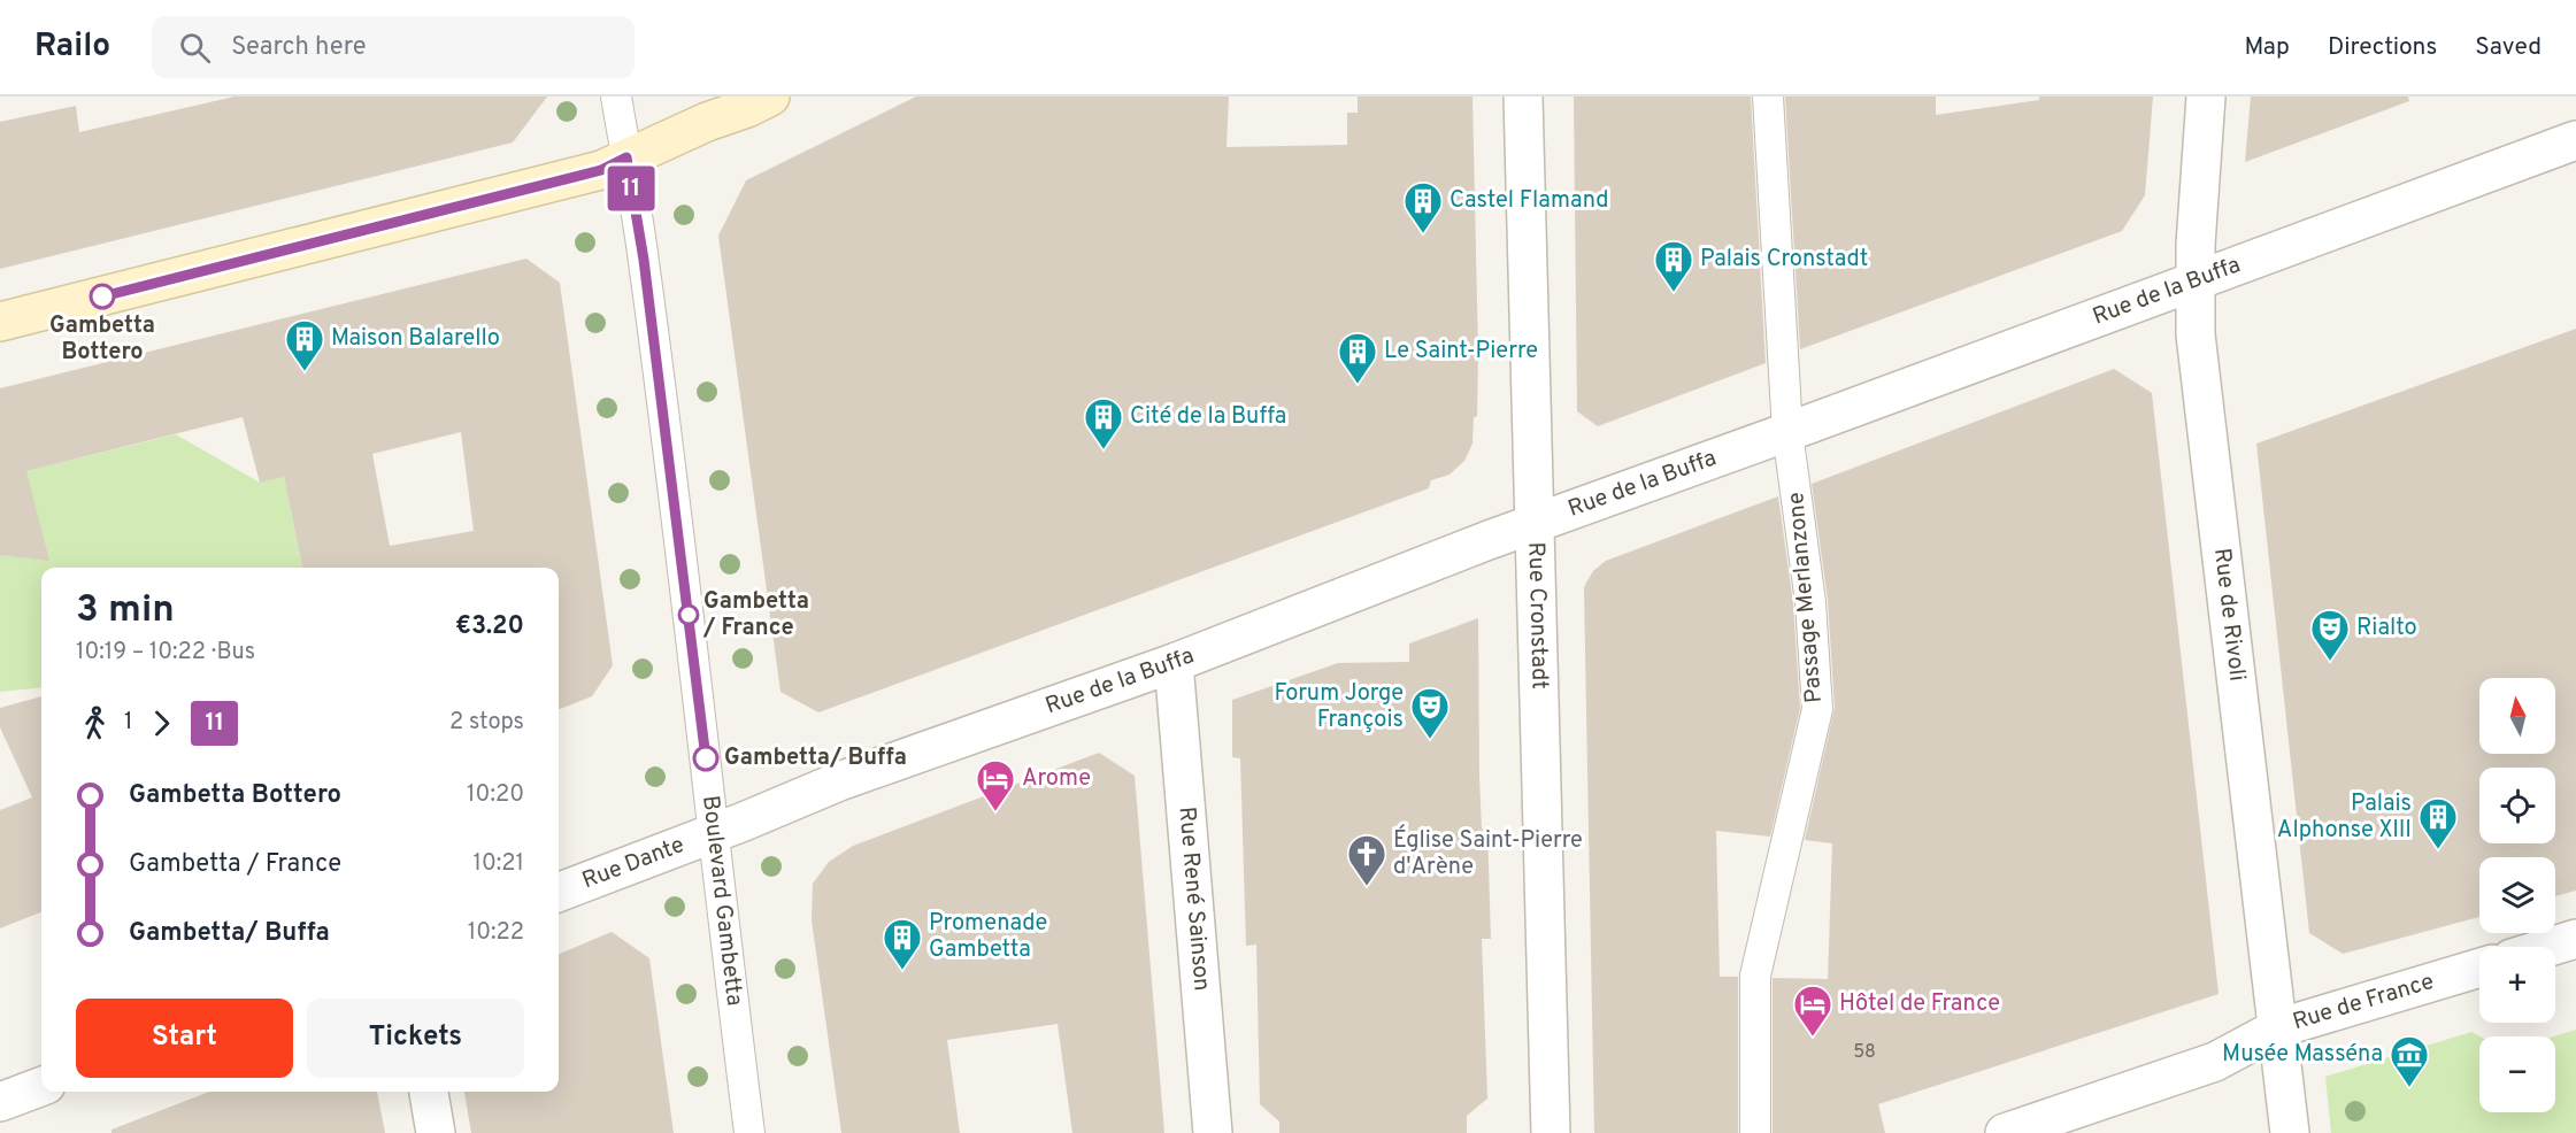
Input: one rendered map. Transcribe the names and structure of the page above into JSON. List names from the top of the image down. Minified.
{"streets":{"street":["Rue de la Buffa","Rue Cronstadt","Rue de Rivoli","Rue Dante","Rue René Sainson","Rue de France"],"lane":["Passage Merlanzone","Boulevard Gambetta"]},"crossings":[["Rue de la Buffa","Passage Merlanzone"],["Rue de la Buffa","Rue Cronstadt"],["Rue de la Buffa","Rue de Rivoli"],["Rue de la Buffa","Rue Dante"],["Rue de la Buffa","Rue René Sainson"],["Rue de la Buffa","Boulevard Gambetta"],["Rue de Rivoli","Rue de France"],["Rue Dante","Boulevard Gambetta"]],"places":{"building":["Castel Flamand","Palais Cronstadt","Maison Balarello","Le Saint-Pierre","Cité de la Buffa","Palais Alphonse XIII","Promenade Gambetta"],"other":["Gambetta Bottero","Gambetta / France","Gambetta/ Buffa"],"theatre":["Rialto","Forum Jorge François"],"hotel":["Arome","Hôtel de France"],"church":["Église Saint-Pierre d'Arène"],"museum":["Musée Masséna"]},"lines":["bus line 11"],"house_numbers":["58"],"north":"top","page":{"header":"Railo","search":"Search here","nav":["Map","Directions","Saved"],"on_map":"11","heading":["3 min","10:19 – 10:22 · Bus","€3.20"],"map_buttons":["+","−"],"legs":["1","11","2 stops"],"list":[{"name":"Gambetta Bottero","value":"10:20"},{"name":"Gambetta / France","value":"10:21"},{"name":"Gambetta/ Buffa","value":"10:22"}],"buttons":["Start","Tickets"]}}
